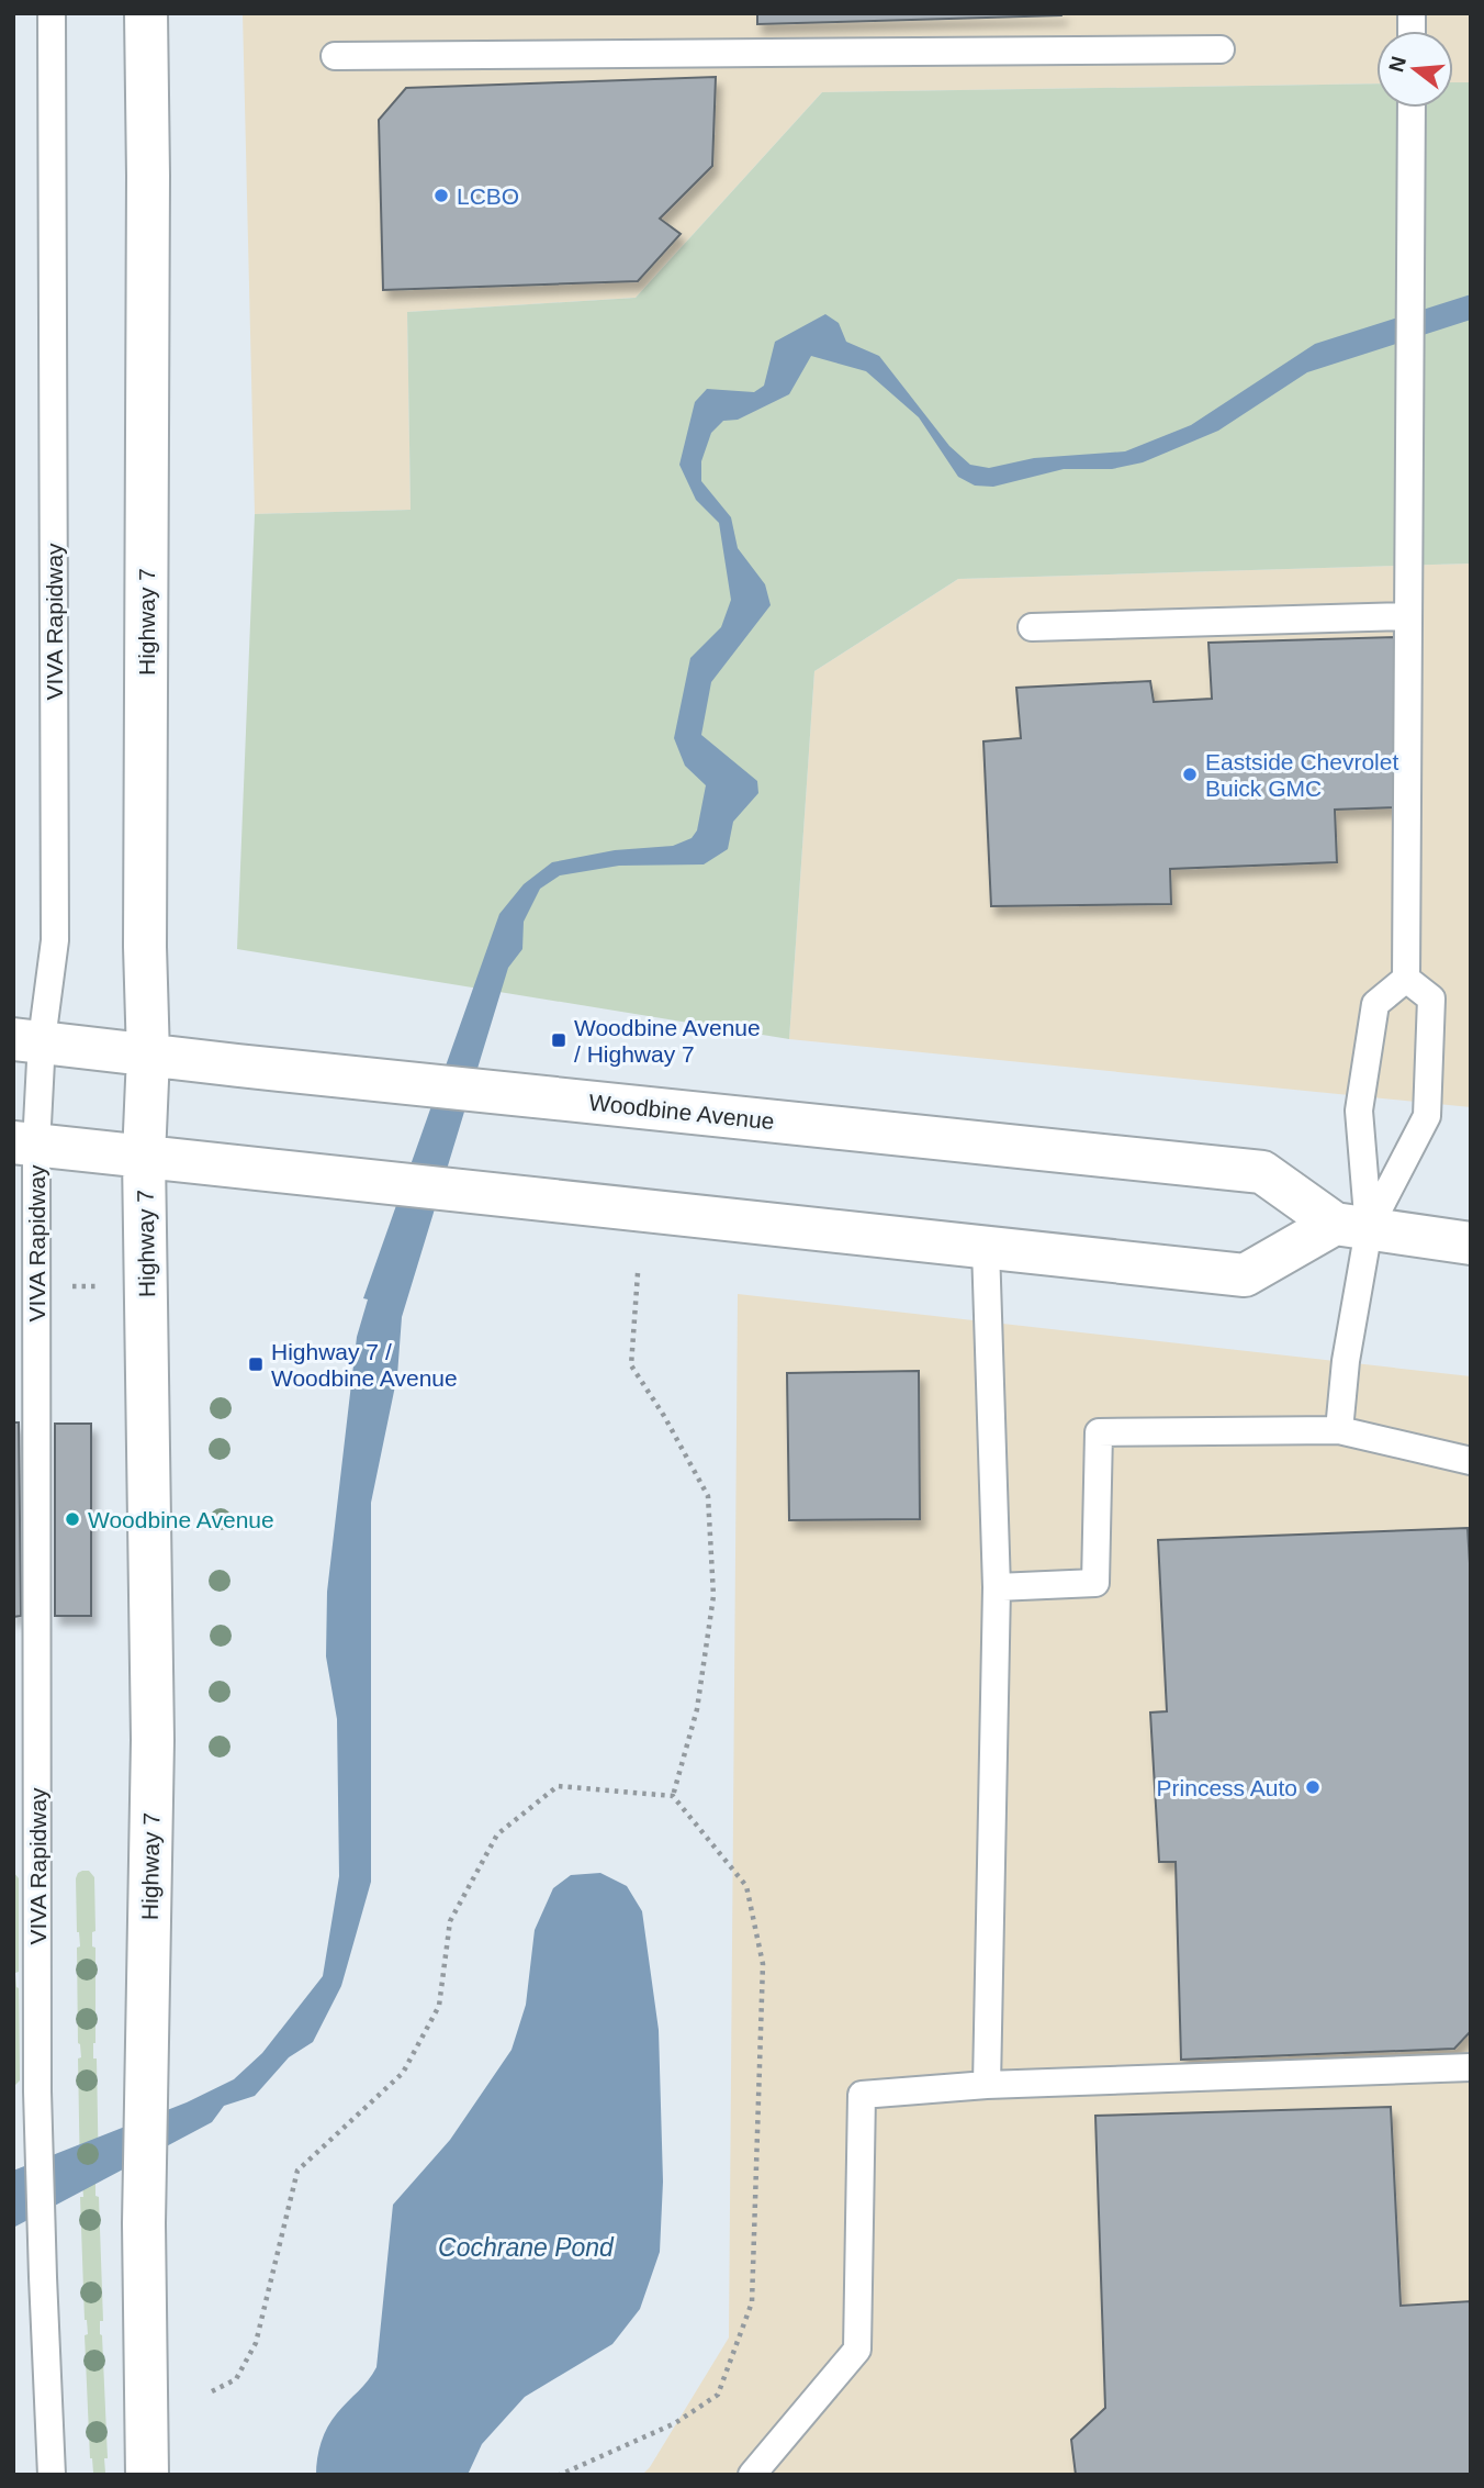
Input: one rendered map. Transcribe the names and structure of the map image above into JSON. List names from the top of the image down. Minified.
{"streets":{"main road":["Highway 7","Woodbine Avenue"],"lane":["VIVA Rapidway"]},"crossings":[["VIVA Rapidway","Woodbine Avenue"],["Highway 7","Woodbine Avenue"]],"water":["Cochrane Pond"],"places":{"other":["LCBO","Eastside Chevrolet Buick GMC","Woodbine Avenue","Princess Auto"],"transit":["Woodbine Avenue / Highway 7","Highway 7 / Woodbine Avenue"]},"north":"left"}
